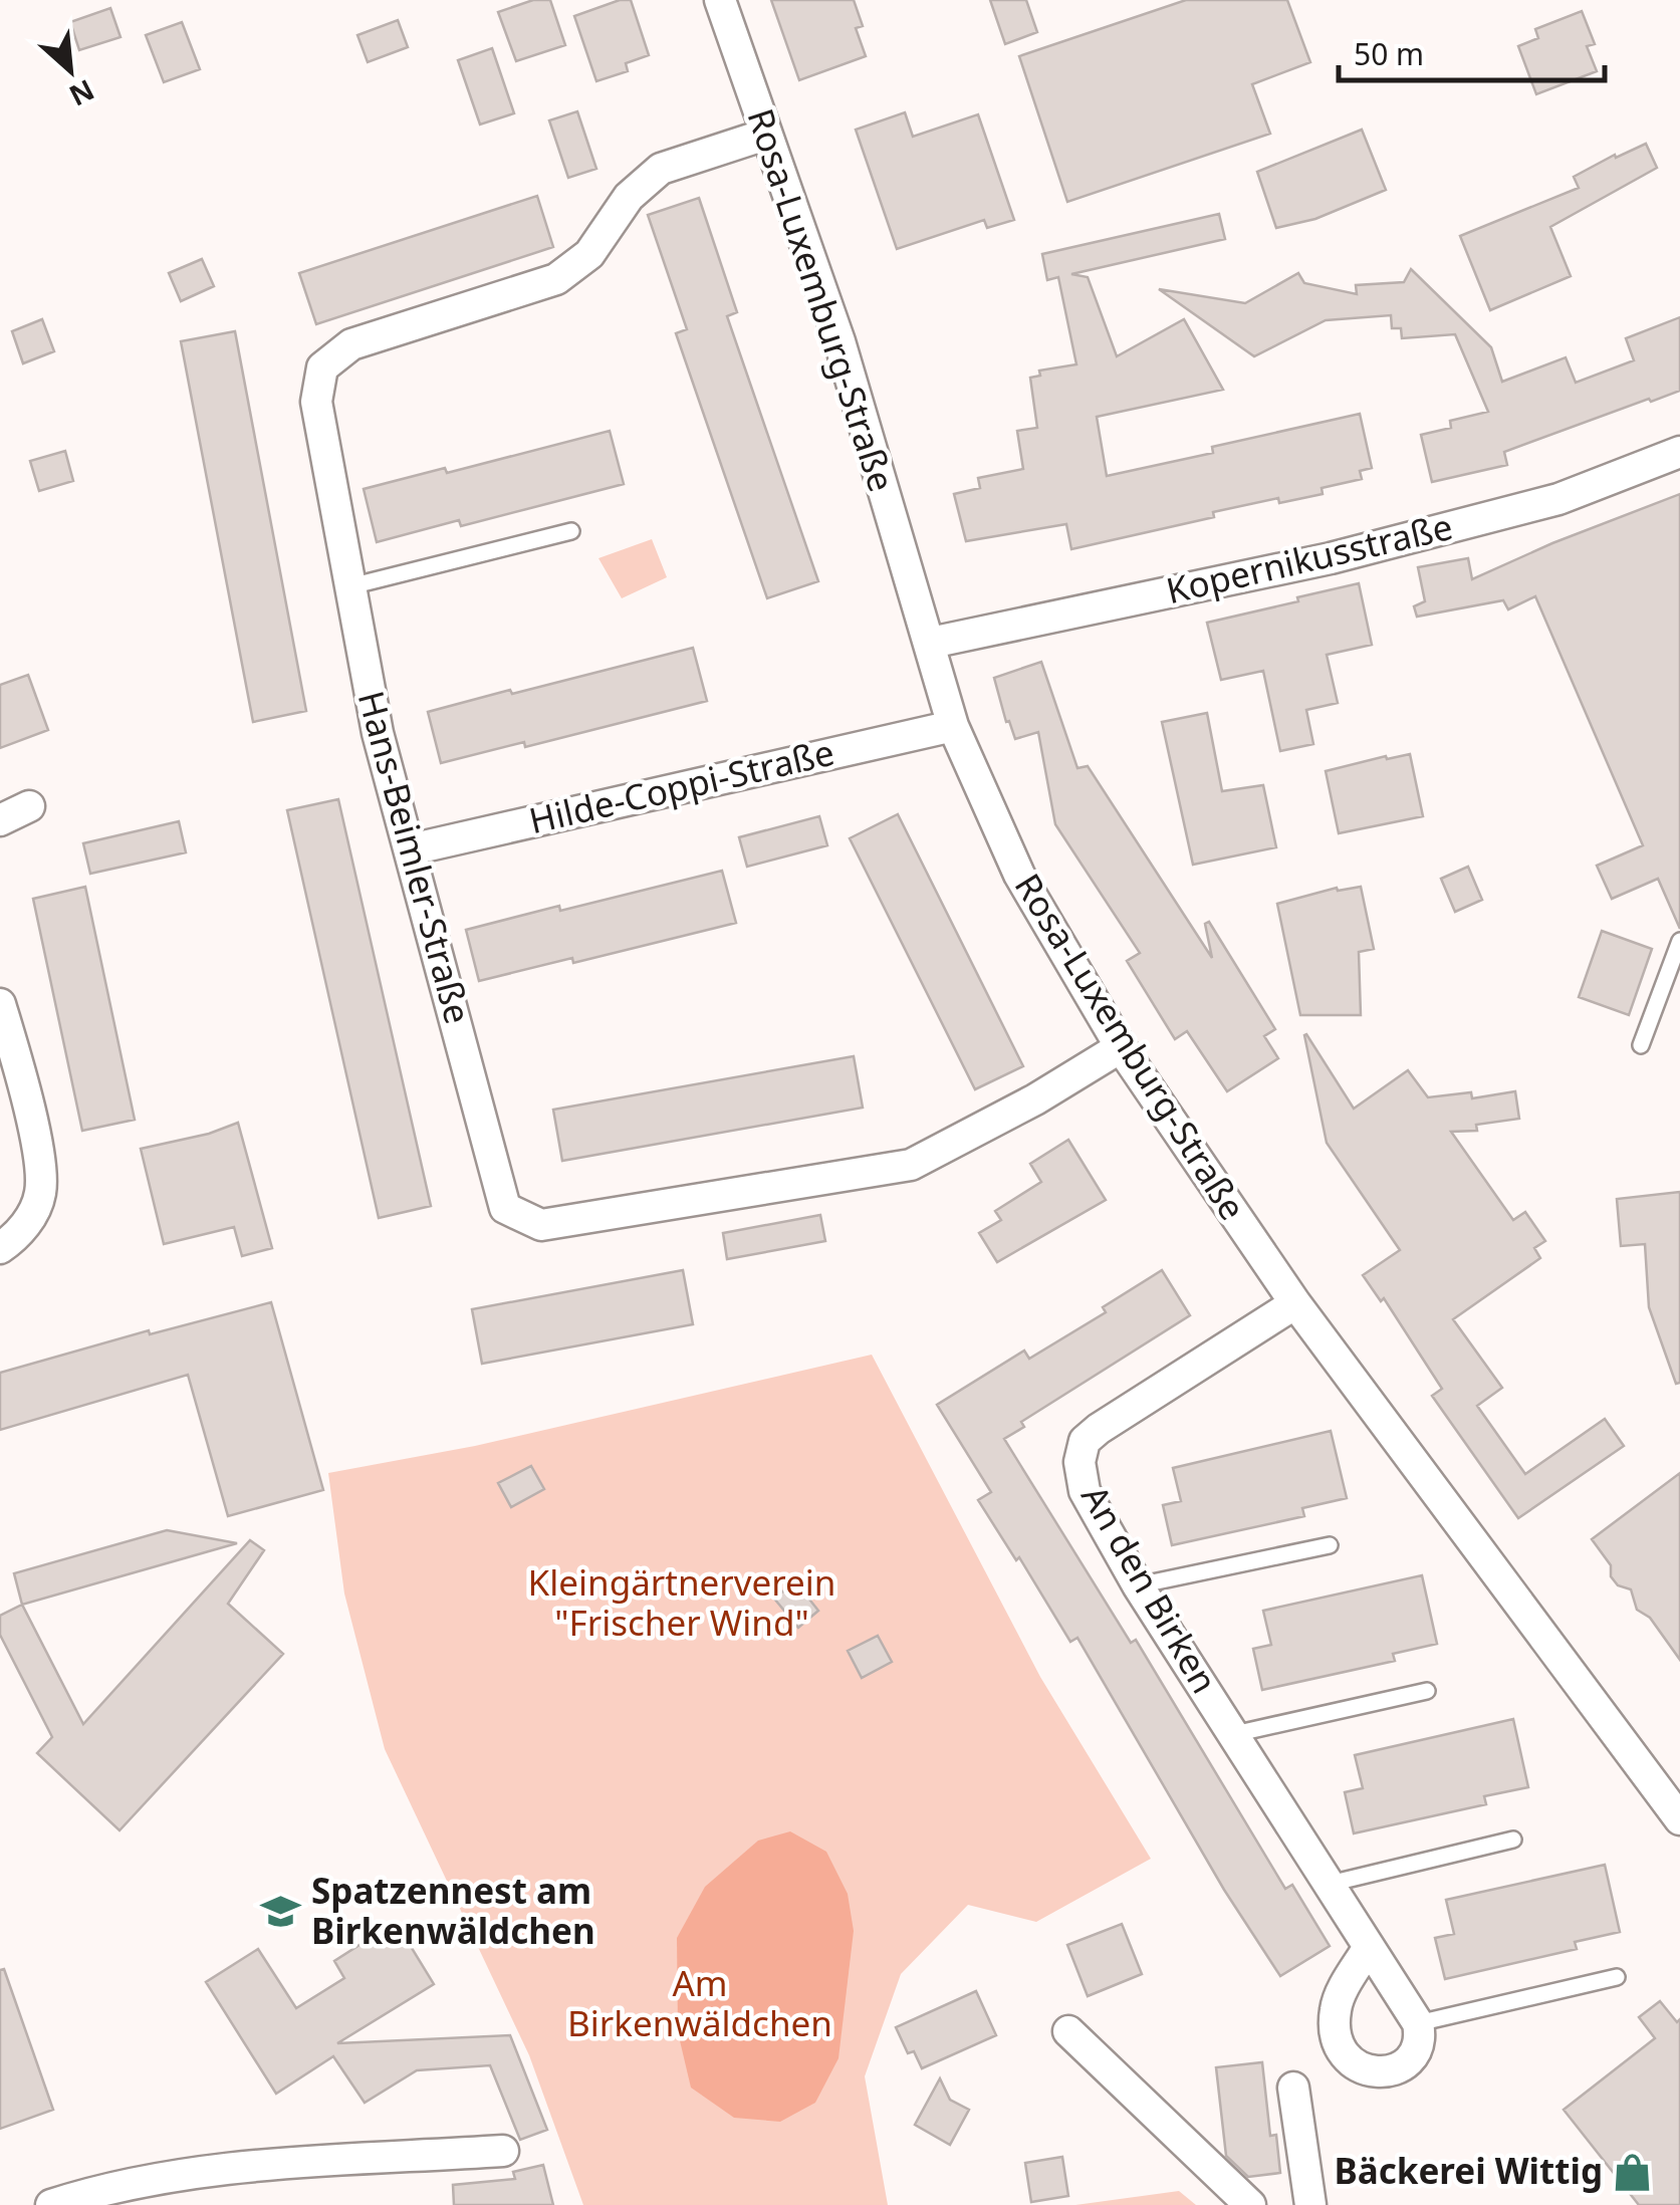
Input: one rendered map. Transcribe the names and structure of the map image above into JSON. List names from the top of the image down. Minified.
{"streets":{"street":["Rosa-Luxemburg-Straße","Kopernikusstraße","Hilde-Coppi-Straße","Hans-Beimler-Straße","An den Birken"]},"crossings":[["Rosa-Luxemburg-Straße","Kopernikusstraße"],["Rosa-Luxemburg-Straße","Hilde-Coppi-Straße"],["Rosa-Luxemburg-Straße","Hans-Beimler-Straße"],["Rosa-Luxemburg-Straße","An den Birken"],["Hilde-Coppi-Straße","Hans-Beimler-Straße"]],"parks":["Kleingärtnerverein \"Frischer Wind\"","Am Birkenwäldchen"],"places":{"school or university":["Spatzennest am Birkenwäldchen"],"shop":["Bäckerei Wittig"]},"scale_bar":"50 m","north":"bottom right"}
